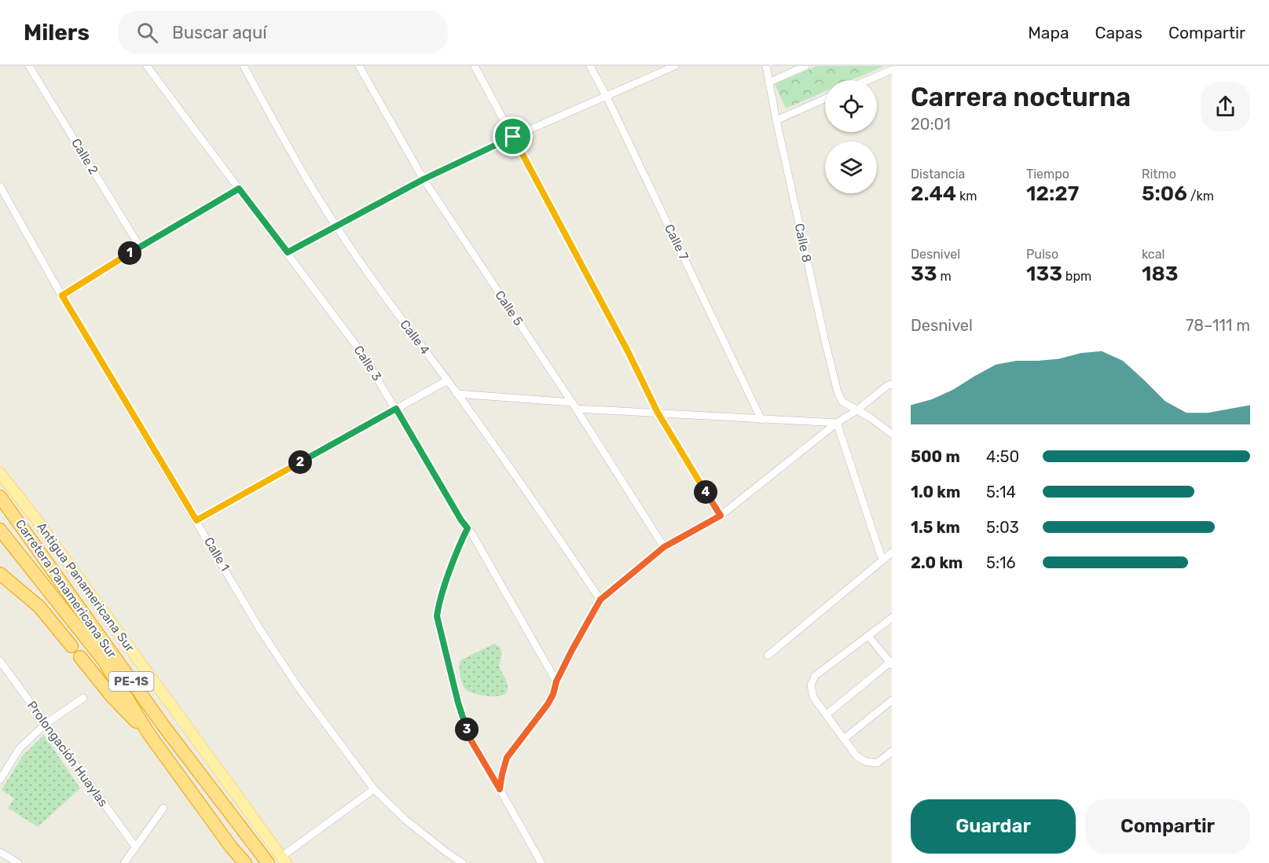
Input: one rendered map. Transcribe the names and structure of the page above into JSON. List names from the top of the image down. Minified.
{"streets":{"highway":["Carretera Panamericana Sur","PE-1S"],"main road":["Antigua Panamericana Sur"],"street":["Calle 2","Calle 7","Calle 8","Calle 5","Calle 4","Calle 3","Calle 1","Prolongación Huaylas"]},"page":{"header":"Milers","search":"Buscar aquí","nav":["Mapa","Capas","Compartir"],"heading":["Carrera nocturna","20:01"],"stats":[["Distancia","2.44 km"],["Tiempo","12:27"],["Ritmo","5:06 /km"],["Desnivel","33 m"],["Pulso","133 bpm"],["kcal","183"]],"pins":["1","2","4","3"],"chart":["Desnivel","78–111 m"],"list":[{"name":"500 m","note":"4:50"},{"name":"1.0 km","note":"5:14"},{"name":"1.5 km","note":"5:03"},{"name":"2.0 km","note":"5:16"}],"buttons":["Guardar","Compartir"]}}
